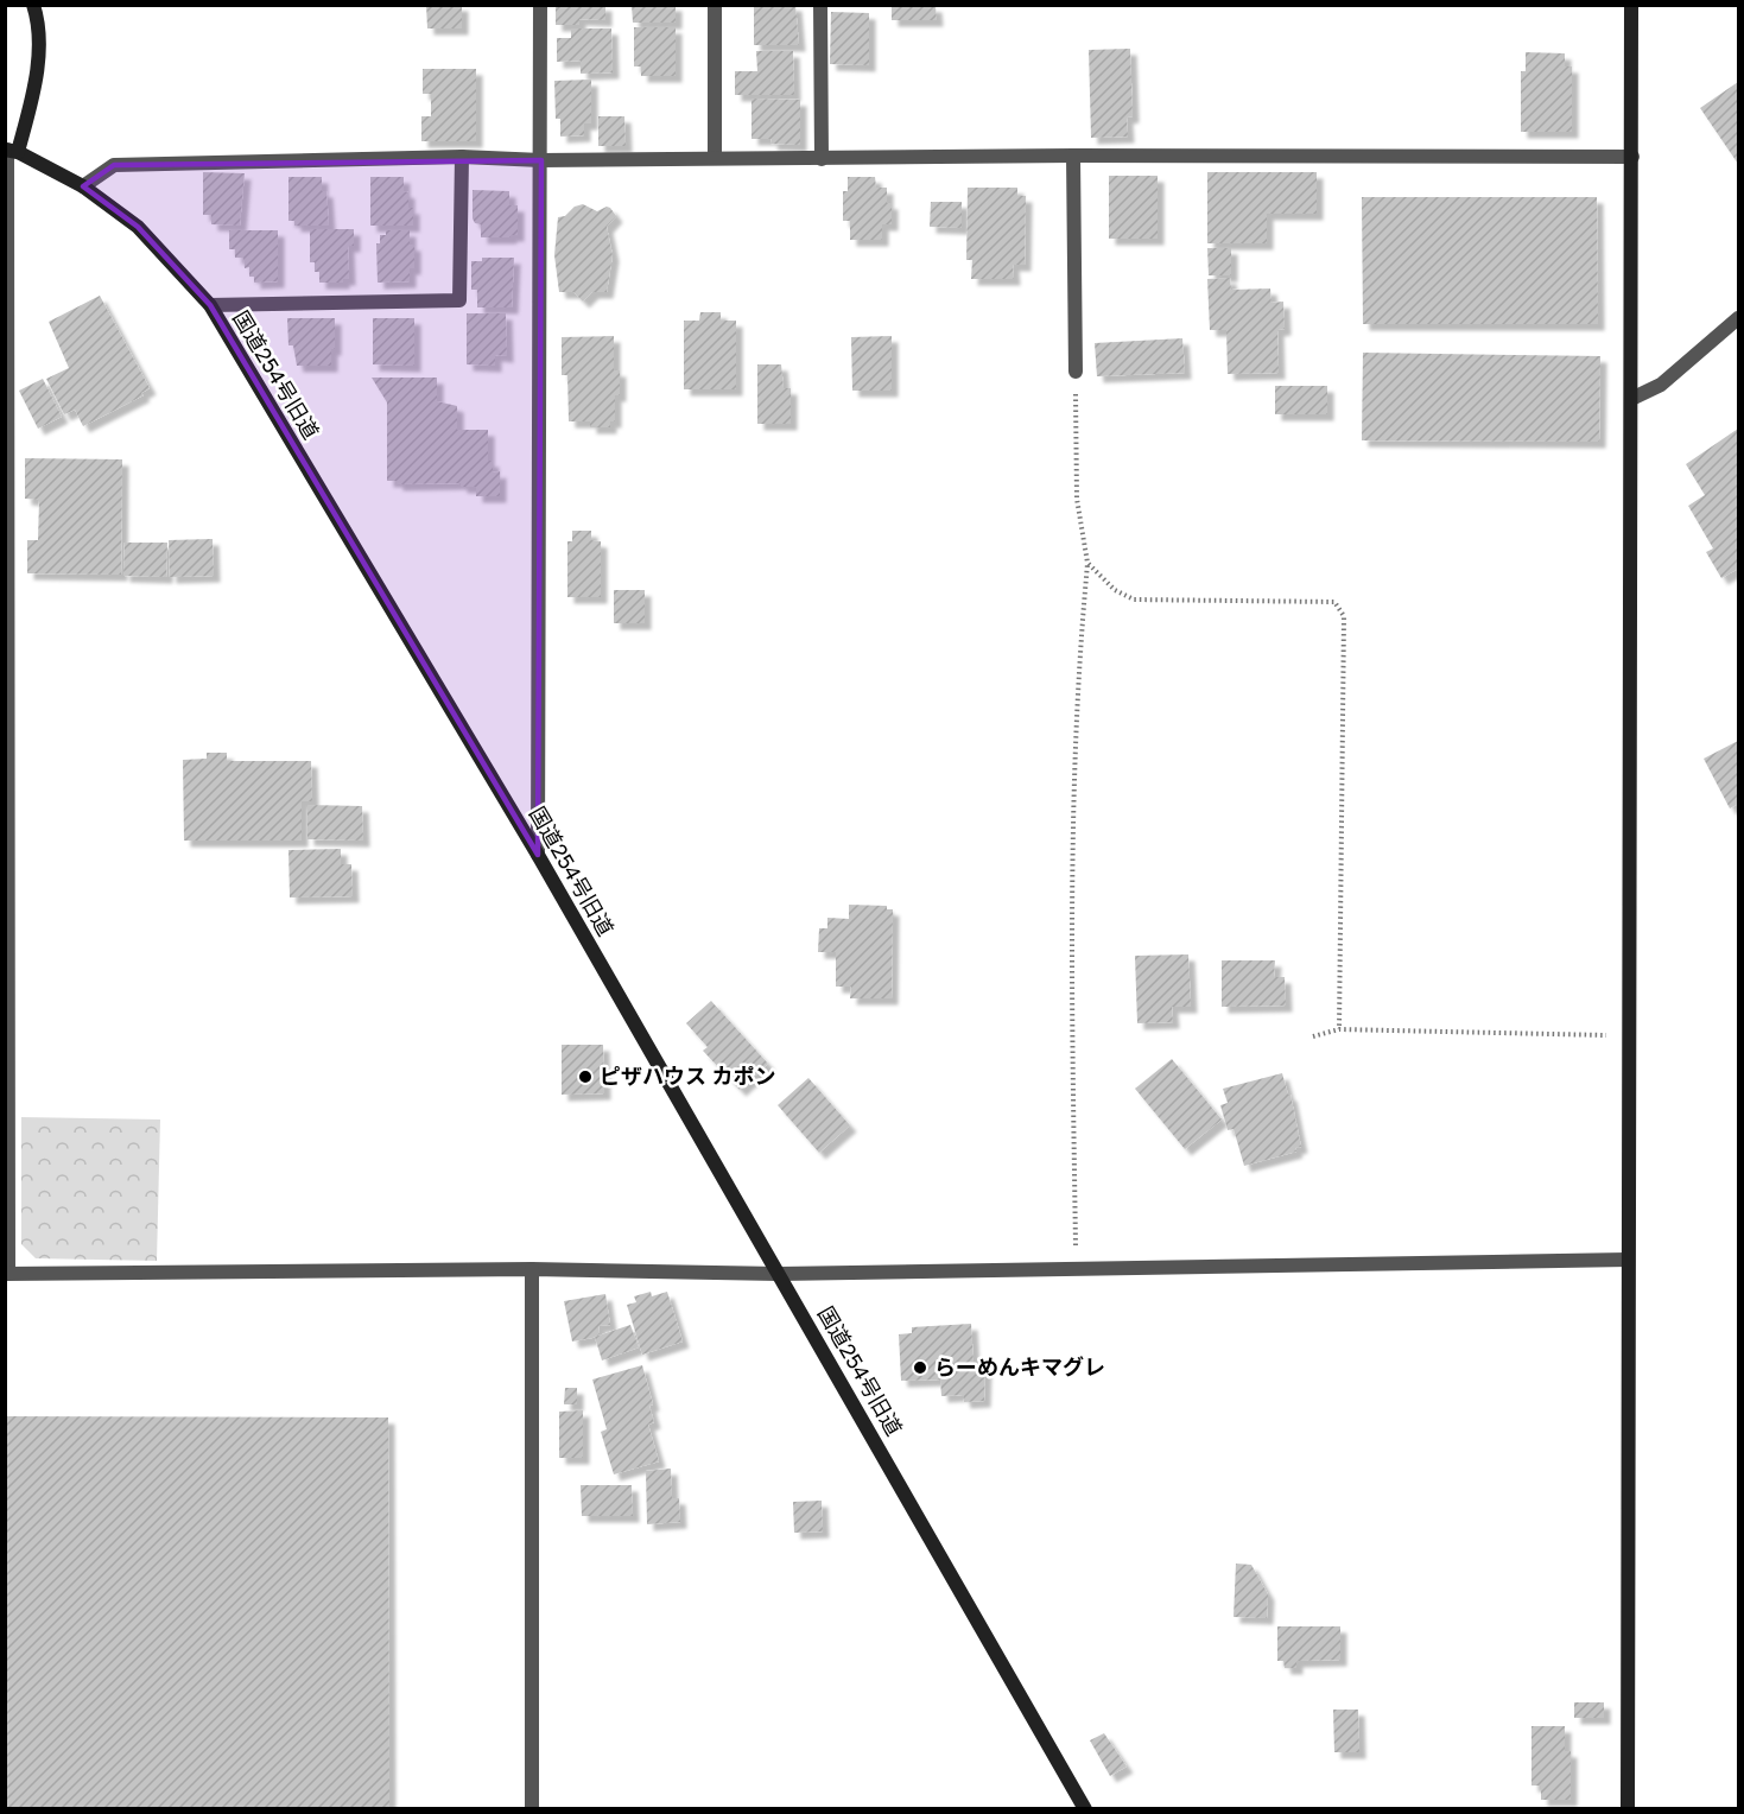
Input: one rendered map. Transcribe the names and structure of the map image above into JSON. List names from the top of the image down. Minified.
{"streets":{"street":["国道254号旧道"]},"places":["ピザハウス カポン","らーめんキマグレ"]}
